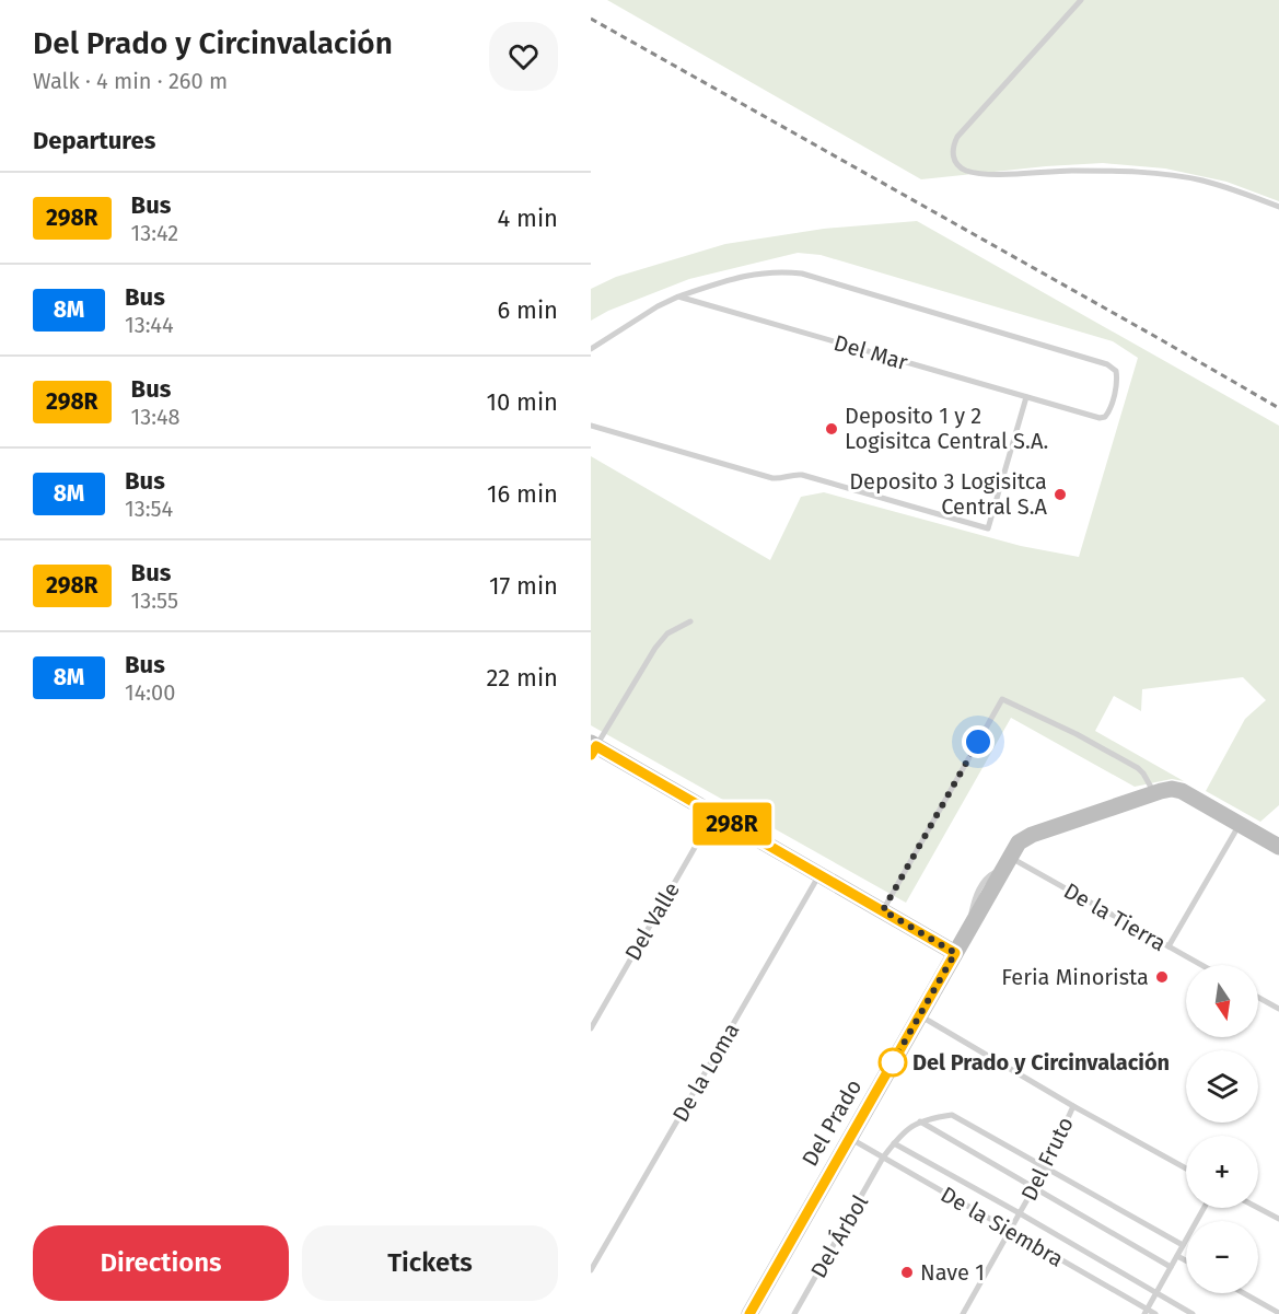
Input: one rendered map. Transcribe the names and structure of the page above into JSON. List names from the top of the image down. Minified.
{"streets":{"street":["Del Prado"],"lane":["Del Mar","De la Tierra","Del Valle","De la Loma","Del Fruto","De la Siembra","Del Árbol"]},"crossings":[["De la Tierra","Del Prado"],["Del Prado","De la Siembra"],["Del Fruto","De la Siembra"],["De la Siembra","Del Árbol"]],"places":["Deposito 1 y 2 Logisitca Central S.A.","Deposito 3 Logisitca Central S.A","Feria Minorista","Del Prado y Circinvalación","Nave 1"],"lines":["bus line 298R"],"north":"bottom","page":{"heading":[["Del Prado y Circinvalación","Walk · 4 min · 260 m"],"Departures"],"on_map":"298R","list":[{"mark":"298R","name":"Bus","note":"13:42","value":"4 min"},{"mark":"8M","name":"Bus","note":"13:44","value":"6 min"},{"mark":"298R","name":"Bus","note":"13:48","value":"10 min"},{"mark":"8M","name":"Bus","note":"13:54","value":"16 min"},{"mark":"298R","name":"Bus","note":"13:55","value":"17 min"},{"mark":"8M","name":"Bus","note":"14:00","value":"22 min"}],"map_buttons":["+","−"],"buttons":["Directions","Tickets"]}}
